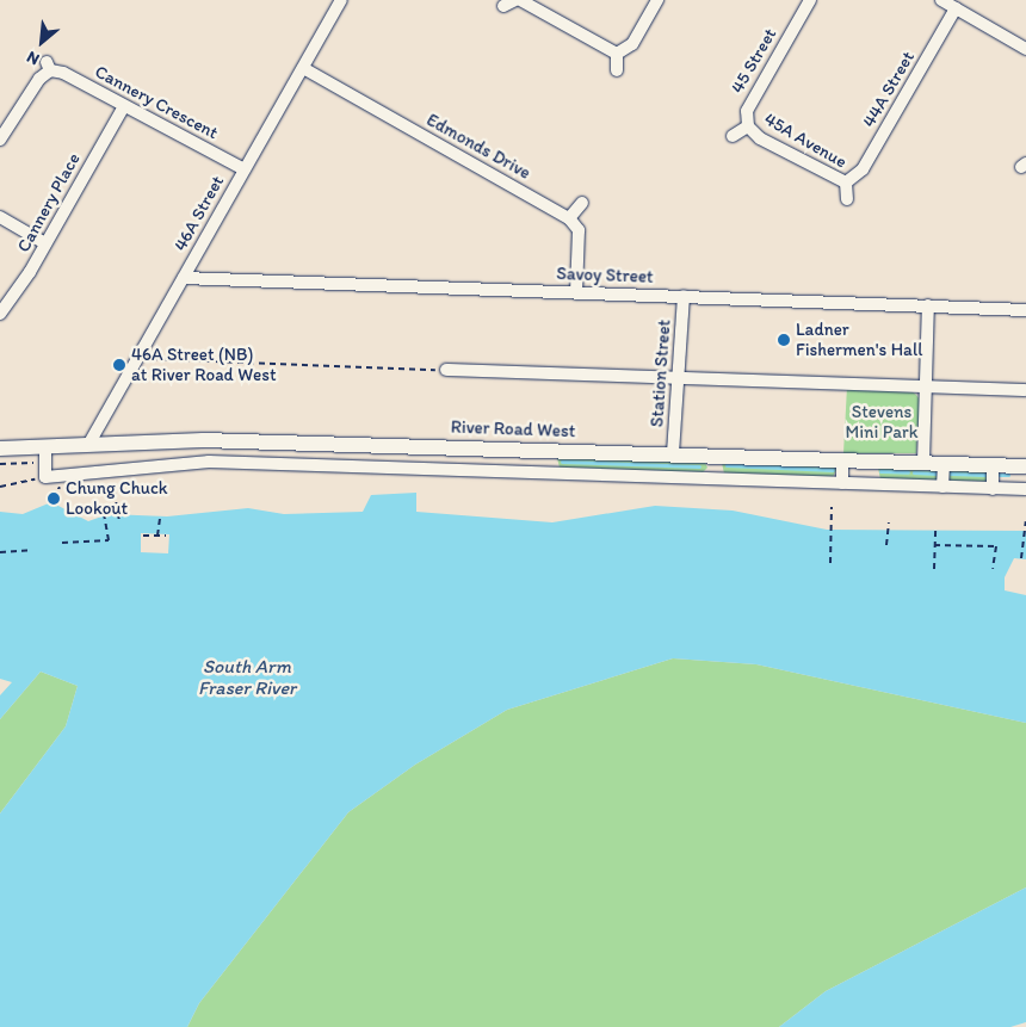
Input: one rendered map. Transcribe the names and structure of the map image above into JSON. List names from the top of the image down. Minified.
{"streets":{"main road":["River Road West"],"street":["45 Street","44A Street","Cannery Crescent","45A Avenue","Edmonds Drive","Cannery Place","46A Street","Savoy Street","Station Street"]},"crossings":[["45 Street","45A Avenue"],["44A Street","45A Avenue"],["Cannery Crescent","Cannery Place"],["Cannery Crescent","46A Street"],["Edmonds Drive","46A Street"],["46A Street","Savoy Street"],["46A Street","River Road West"],["Savoy Street","Station Street"],["Station Street","River Road West"]],"water":["South Arm Fraser River"],"parks":["Stevens Mini Park"],"places":["Ladner Fishermen's Hall","46A Street (NB) at River Road West","Chung Chuck Lookout"],"north":"bottom left"}
